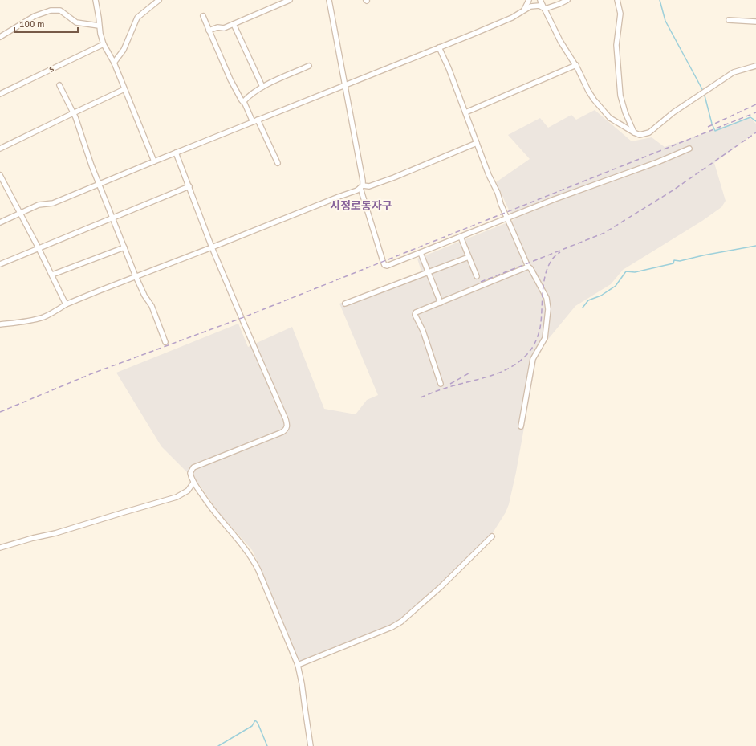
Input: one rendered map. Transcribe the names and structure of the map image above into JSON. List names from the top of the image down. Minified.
{"streets":{"street":["s"]},"districts":["시정로동자구"],"scale_bar":"100 m"}
